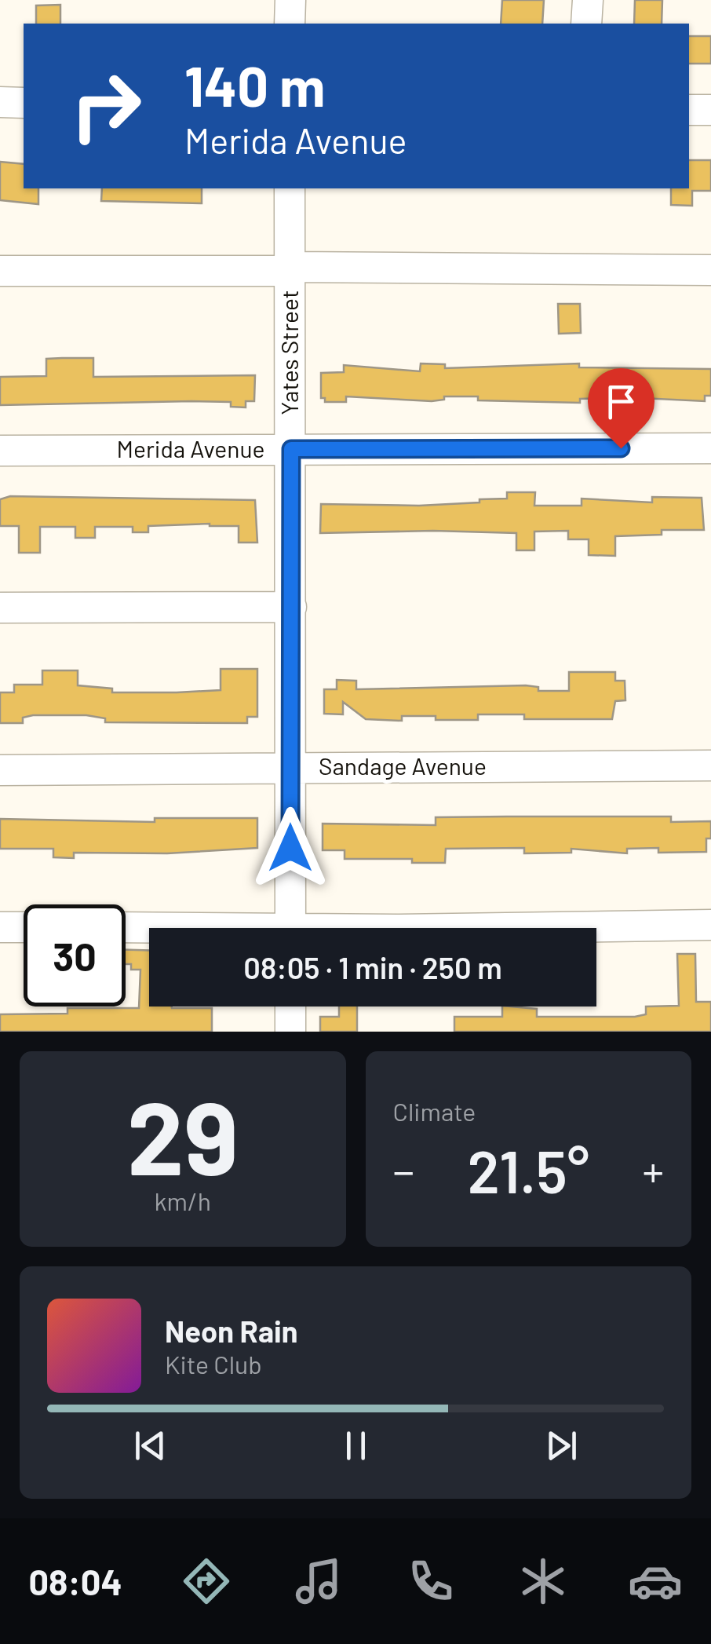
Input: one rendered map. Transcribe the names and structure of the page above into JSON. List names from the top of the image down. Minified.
{"streets":{"street":["Yates Street","Merida Avenue","Sandage Avenue"]},"crossings":[["Yates Street","Merida Avenue"],["Yates Street","Sandage Avenue"]],"page":{"turn":["140 m","Merida Avenue"],"limit":"30","trip":"08:05 · 1 min · 250 m","tile":[["29","km/h"],"Climate"],"heat":["−","21.5°","+"],"song":["Neon Rain","Kite Club"],"tabs":"08:04"}}
